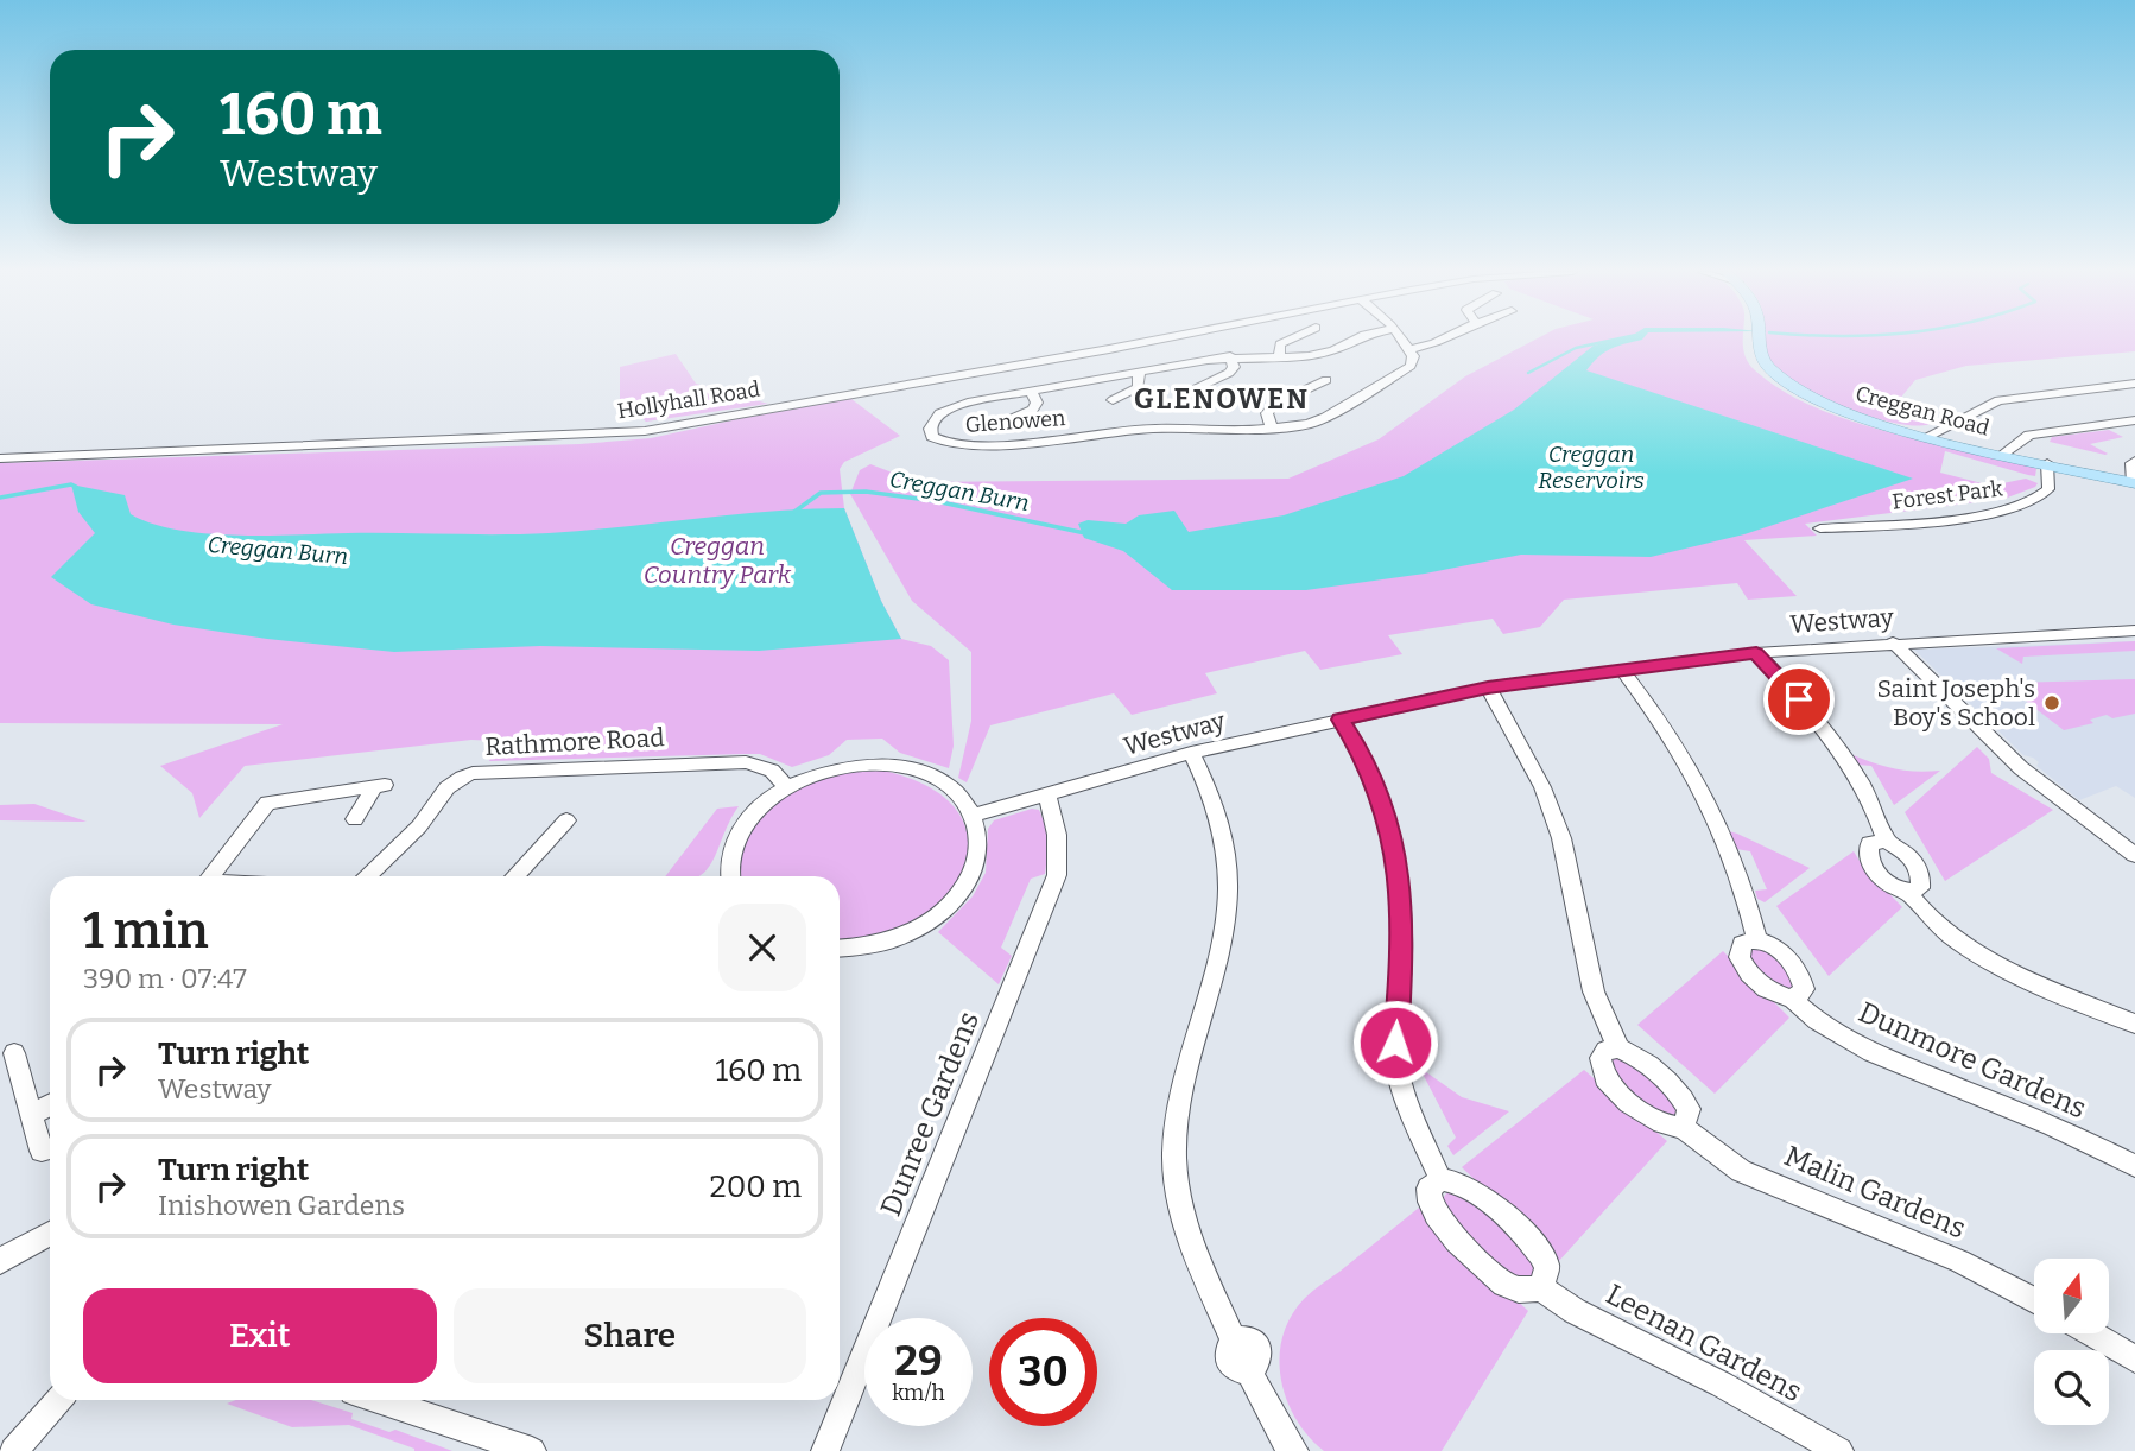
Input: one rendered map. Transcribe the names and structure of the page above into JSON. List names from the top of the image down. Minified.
{"streets":{"main road":["Creggan Road"],"street":["Hollyhall Road","Glenowen","Forest Park","Westway","Rathmore Road","Dunmore Gardens","Dunree Gardens","Malin Gardens","Leenan Gardens"]},"crossings":[["Creggan Road","Forest Park"],["Westway","Dunree Gardens"]],"districts":["GLENOWEN"],"water":["Creggan Reservoirs","Creggan Burn"],"parks":["Creggan Country Park"],"places":["Saint Joseph's Boy's School"],"north":"top","page":{"turn":["160 m","Westway"],"heading":["1 min","390 m · 07:47"],"list":[{"name":"Turn right","note":"Westway","value":"160 m"},{"name":"Turn right","note":"Inishowen Gardens","value":"200 m"}],"buttons":["Exit","Share"],"speed":"29 km/h","limit":"30"}}
